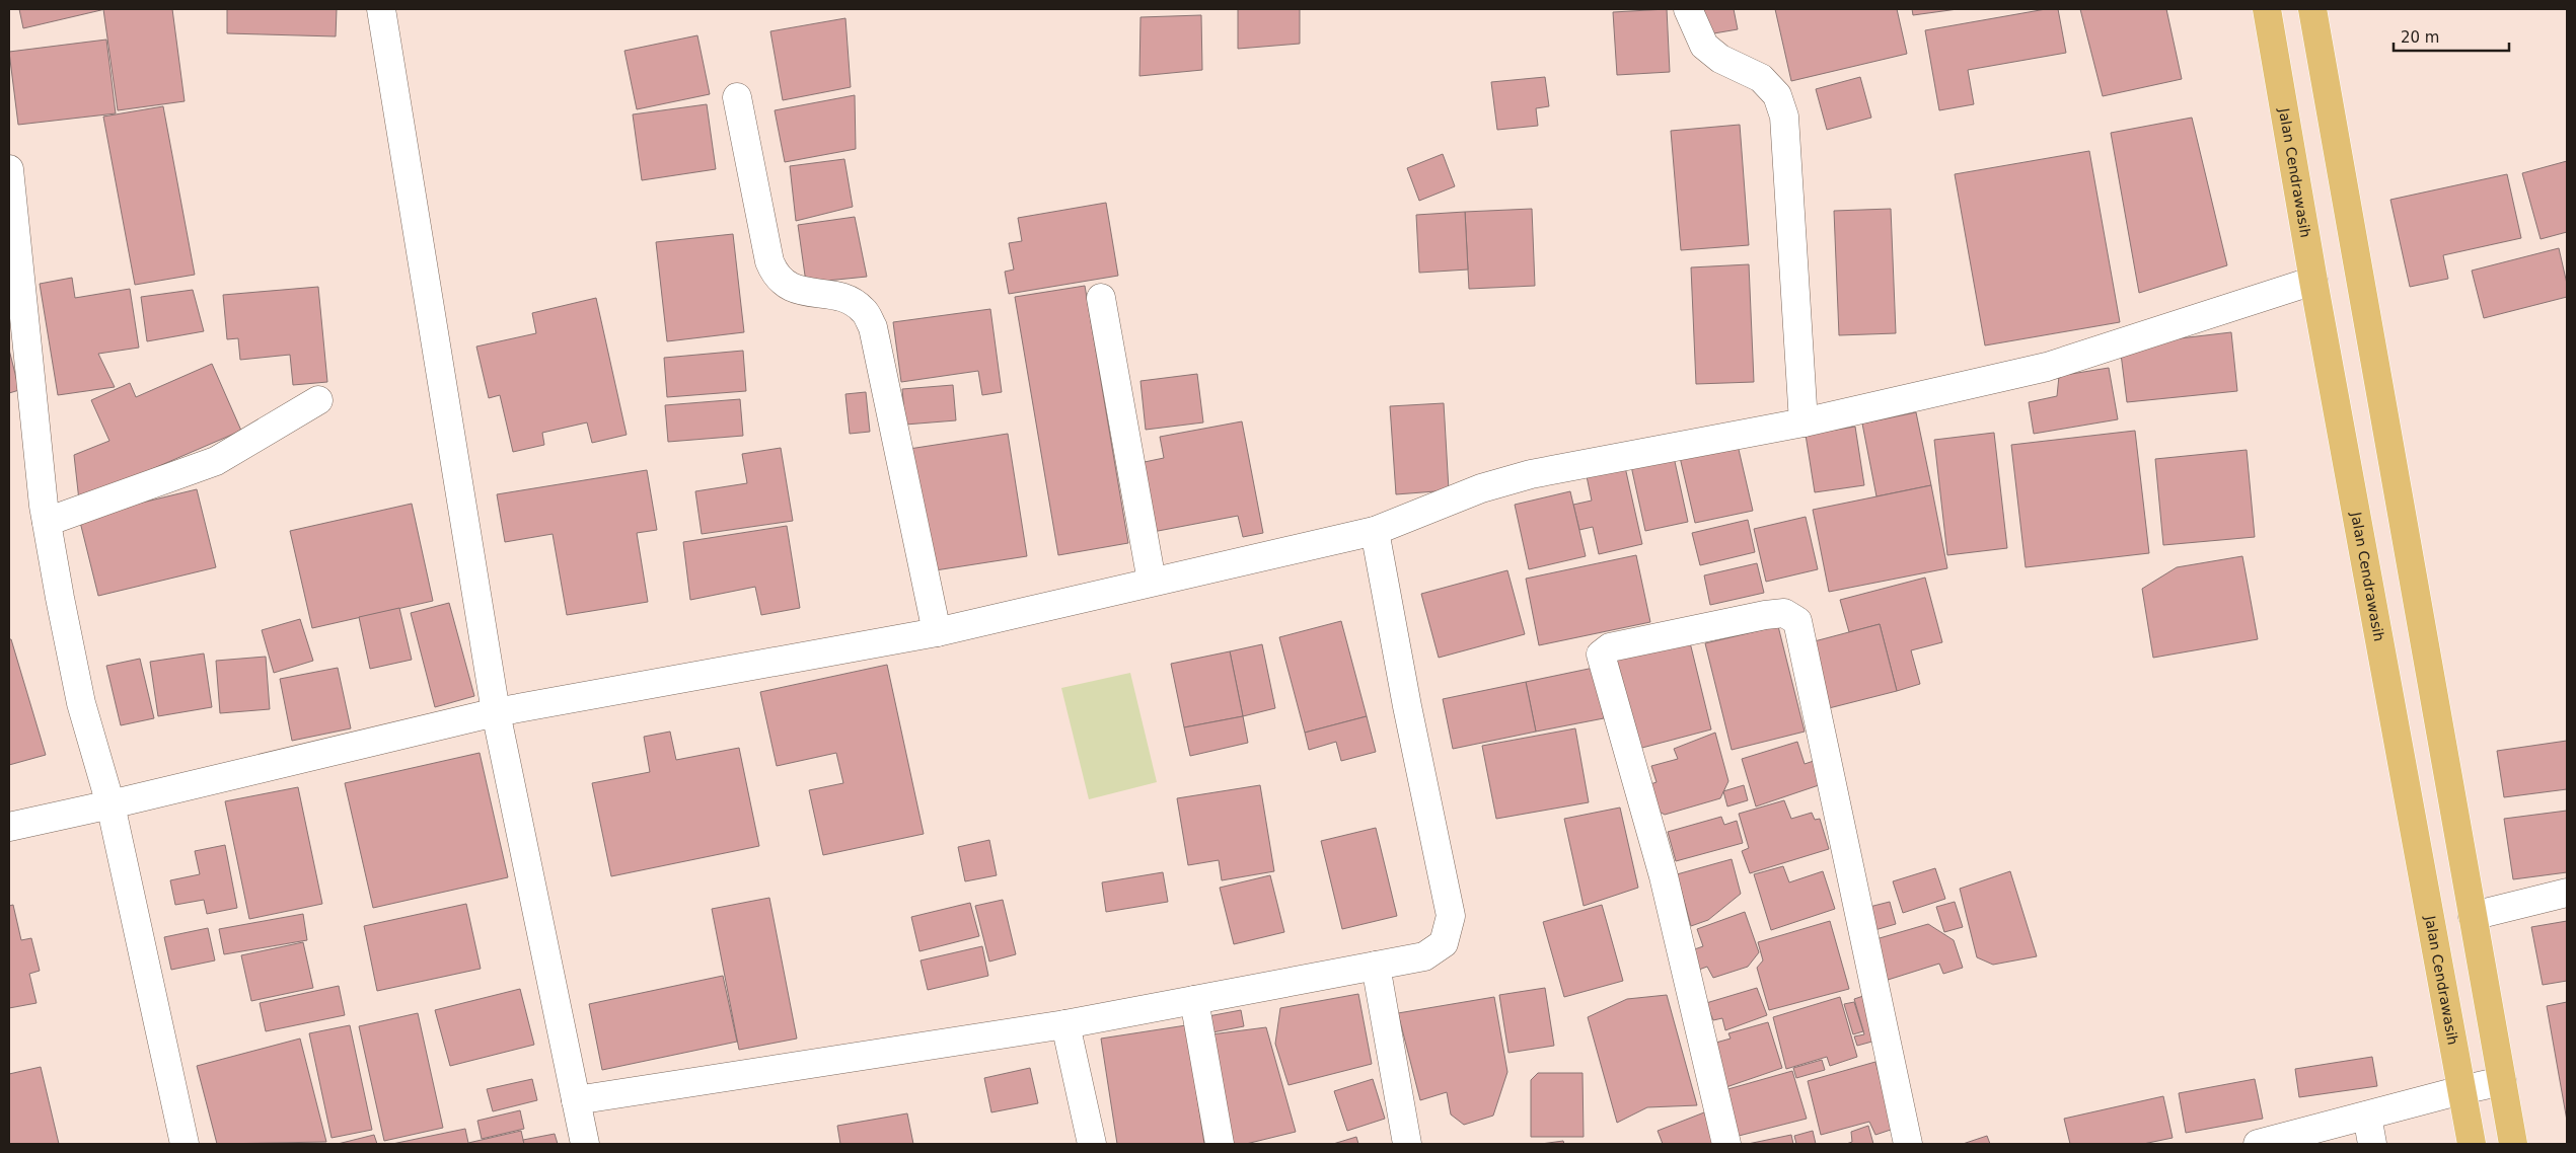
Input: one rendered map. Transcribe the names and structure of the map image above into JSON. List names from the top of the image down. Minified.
{"streets":{"main road":["Jalan Cendrawasih"]},"scale_bar":"20 m"}
